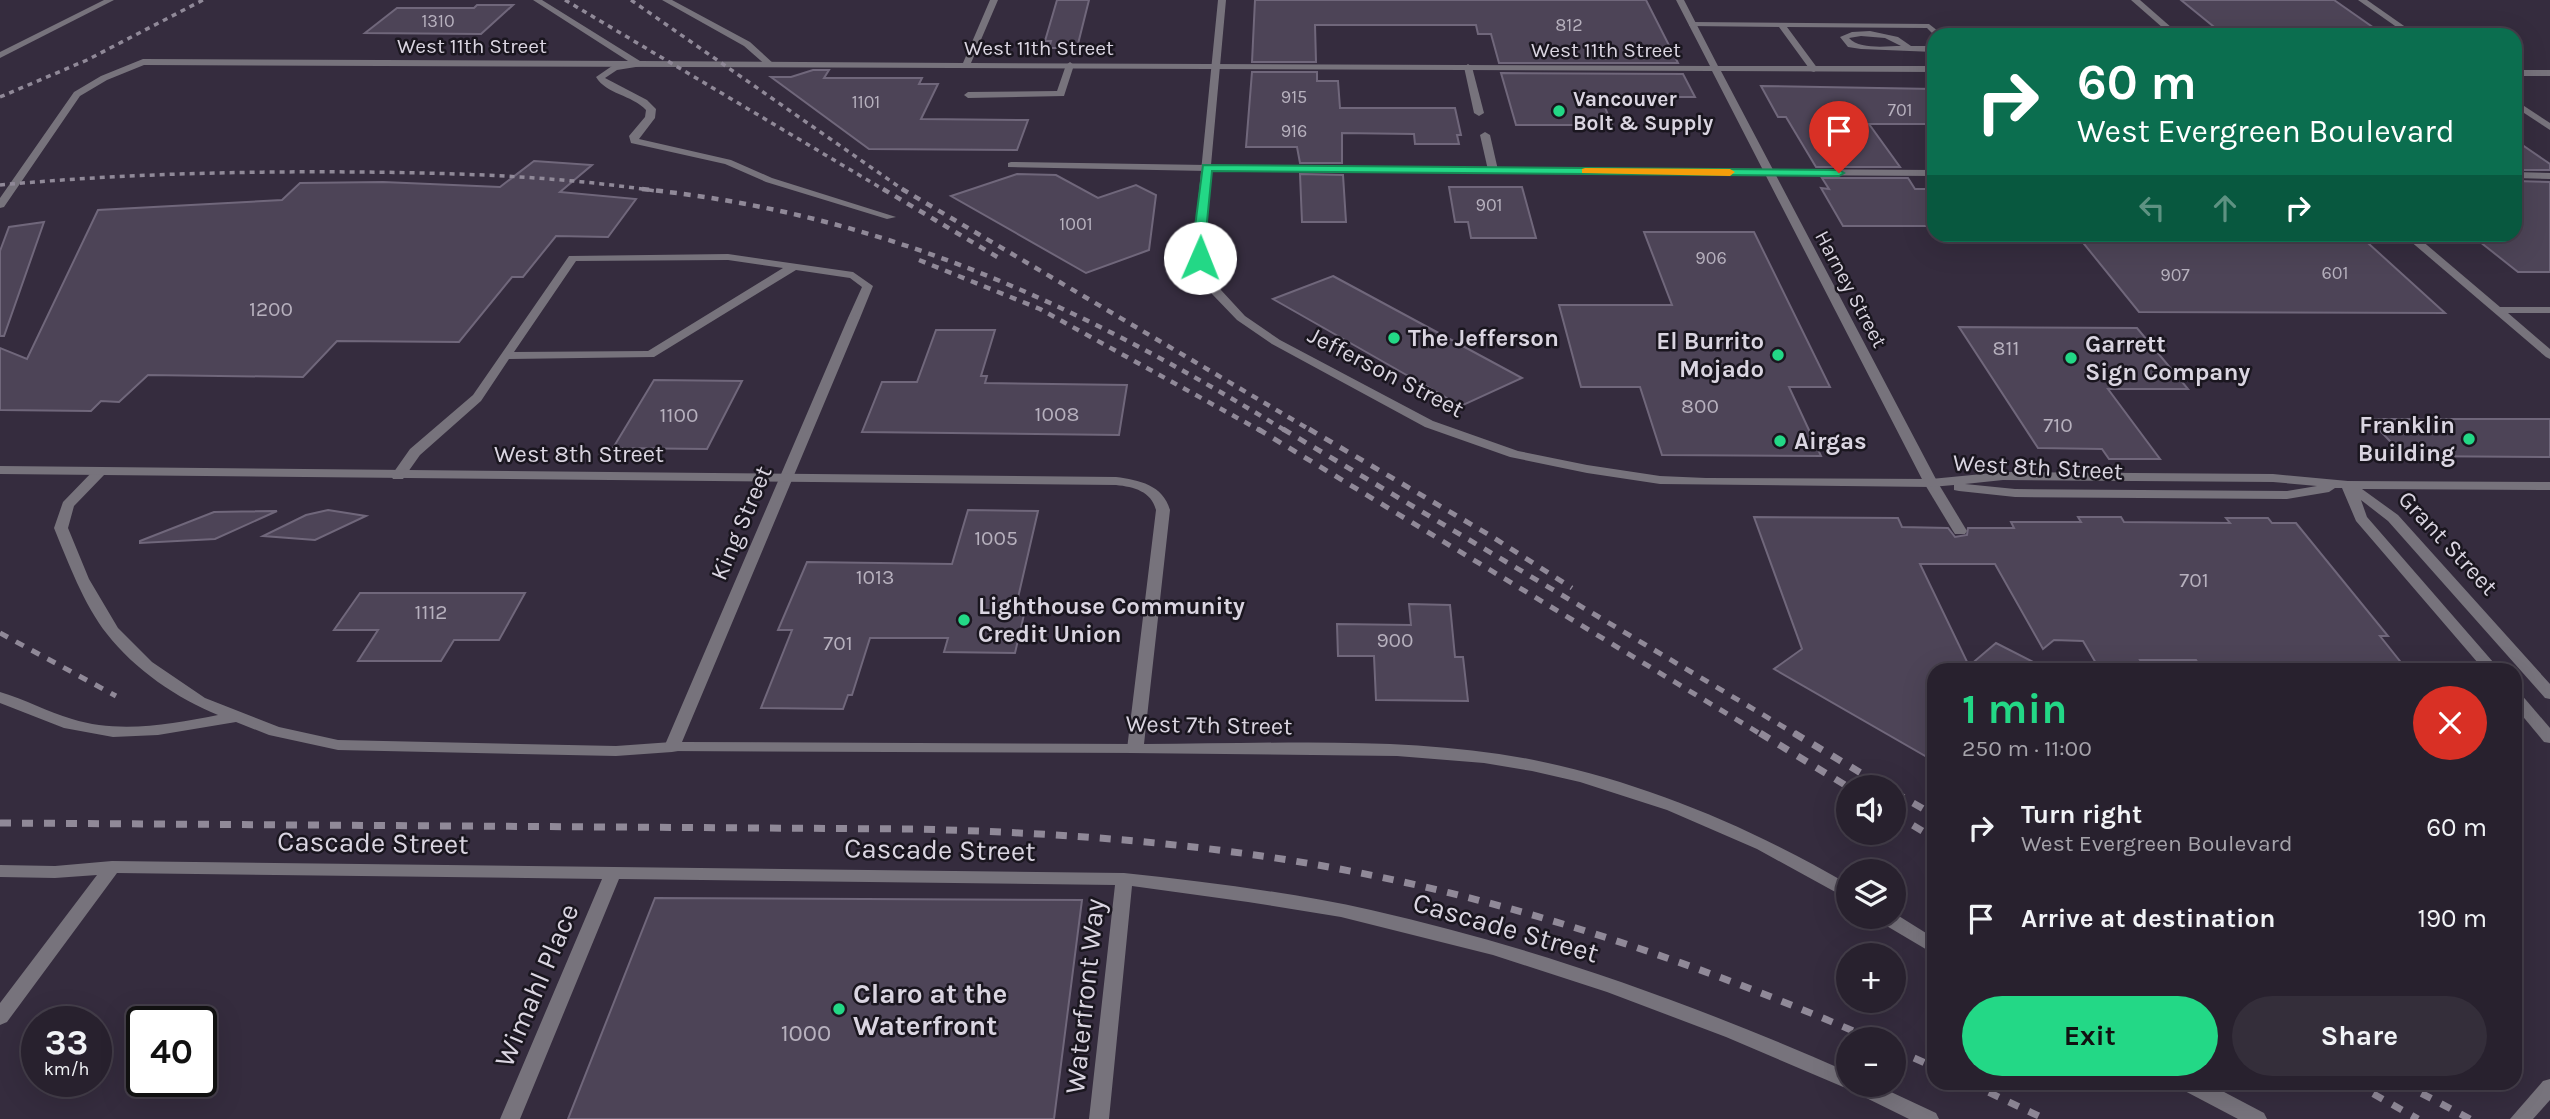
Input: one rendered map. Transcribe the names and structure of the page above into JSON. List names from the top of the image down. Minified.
{"streets":{"street":["West 11th Street","Harney Street","Jefferson Street","West 8th Street","King Street","Grant Street","West 7th Street","Cascade Street","Wimahl Place","Waterfront Way"]},"crossings":[["West 11th Street","Harney Street"],["West 11th Street","Jefferson Street"],["Harney Street","Jefferson Street"],["Harney Street","West 8th Street"],["Jefferson Street","West 8th Street"],["West 8th Street","King Street"],["West 8th Street","Grant Street"],["West 8th Street","West 7th Street"],["King Street","West 7th Street"],["Cascade Street","Wimahl Place"],["Cascade Street","Waterfront Way"]],"places":["Vancouver Bolt & Supply","The Jefferson","El Burrito Mojado","Garrett Sign Company","Franklin Building","Airgas","Lighthouse Community Credit Union","Claro at the Waterfront"],"house_numbers":["1310","812","915","1101","701","916","901","1001","906","601","907","1200","811","800","1008","1100","710","1005","1013","701","1112","900","701","1000"],"page":{"turn":["60 m","West Evergreen Boulevard"],"heading":["1 min","250 m · 11:00"],"map_buttons":["+","−"],"list":[{"name":"Turn right","note":"West Evergreen Boulevard","value":"60 m"},{"name":"Arrive at destination","value":"190 m"}],"buttons":["Exit","Share"],"speed":"33 km/h","limit":"40"}}
